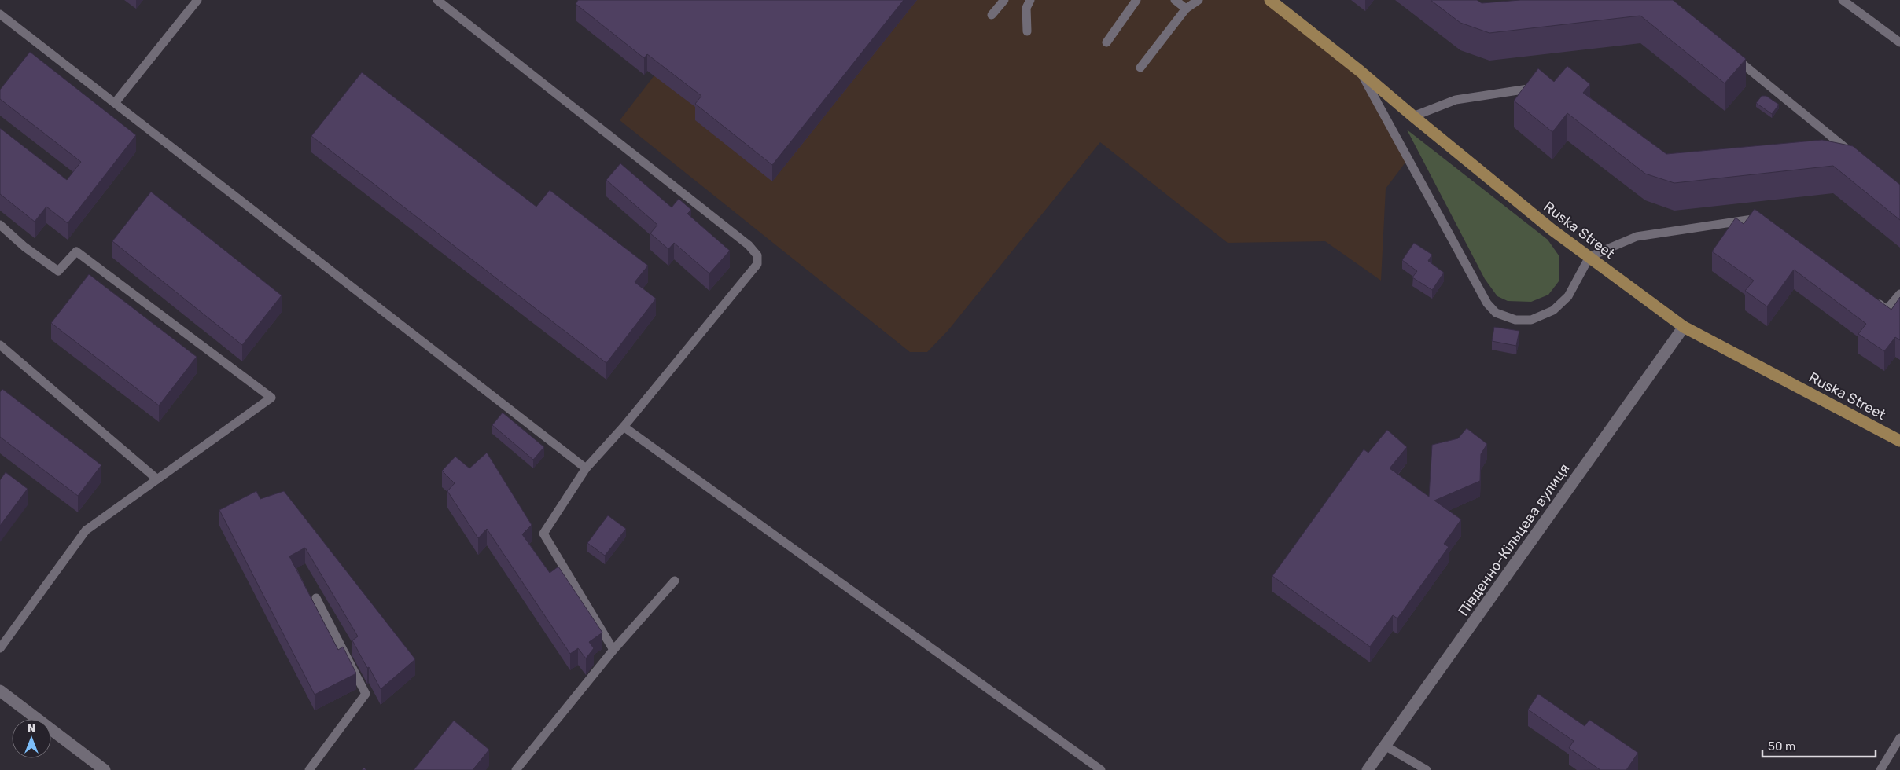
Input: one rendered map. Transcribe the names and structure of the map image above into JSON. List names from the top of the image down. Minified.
{"streets":{"main road":["Ruska Street"],"street":["Південно-Кільцева вулиця"]},"crossings":[["Ruska Street","Південно-Кільцева вулиця"]],"scale_bar":"50 m","north":"top"}
